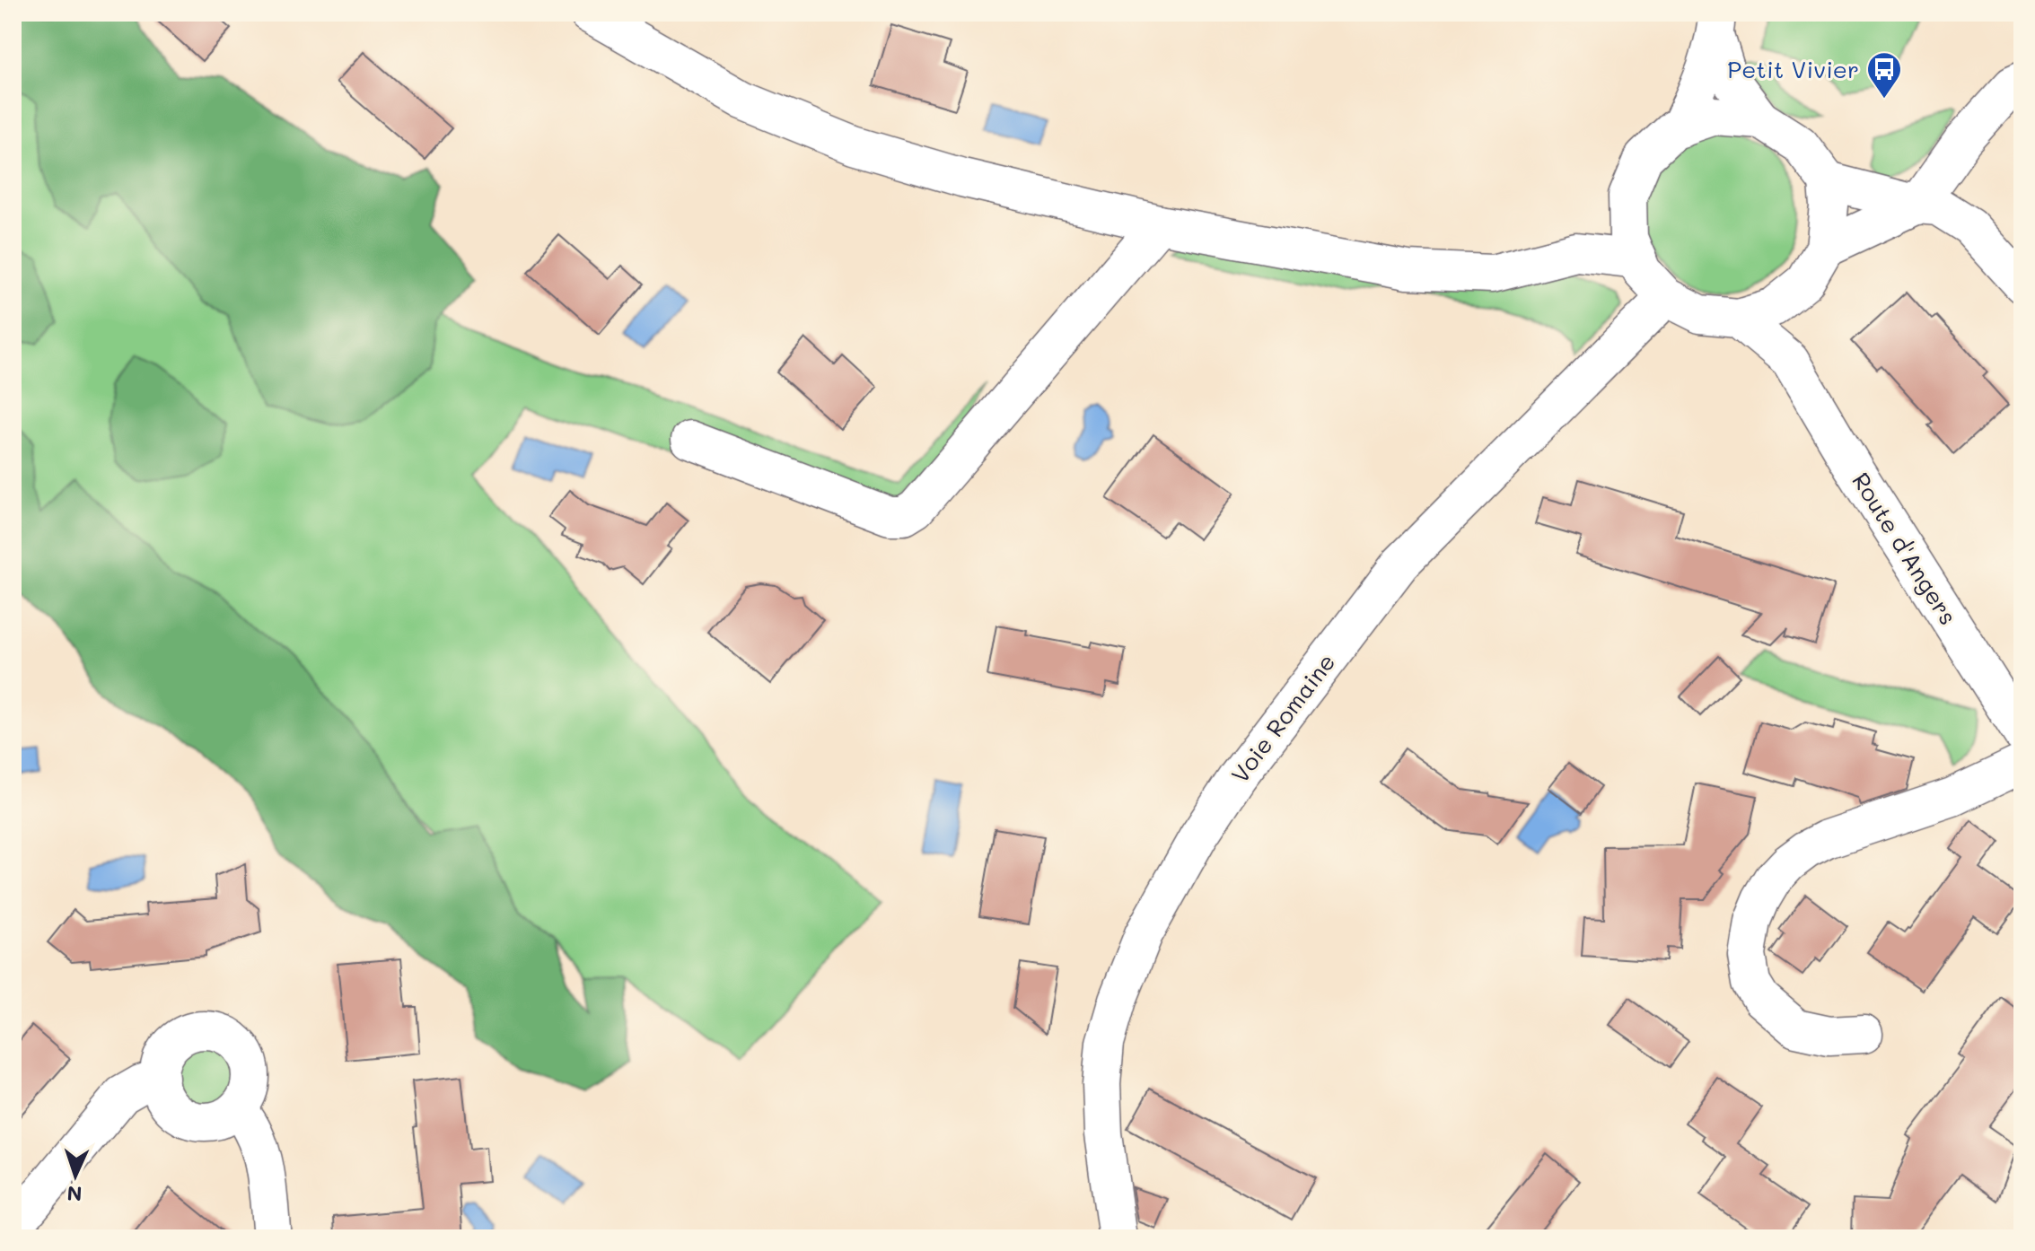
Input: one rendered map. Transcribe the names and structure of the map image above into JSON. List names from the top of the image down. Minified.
{"streets":{"street":["Route d'Angers","Voie Romaine"]},"crossings":[["Route d'Angers","Voie Romaine"]],"places":{"bus stop":["Petit Vivier"]},"north":"bottom"}
